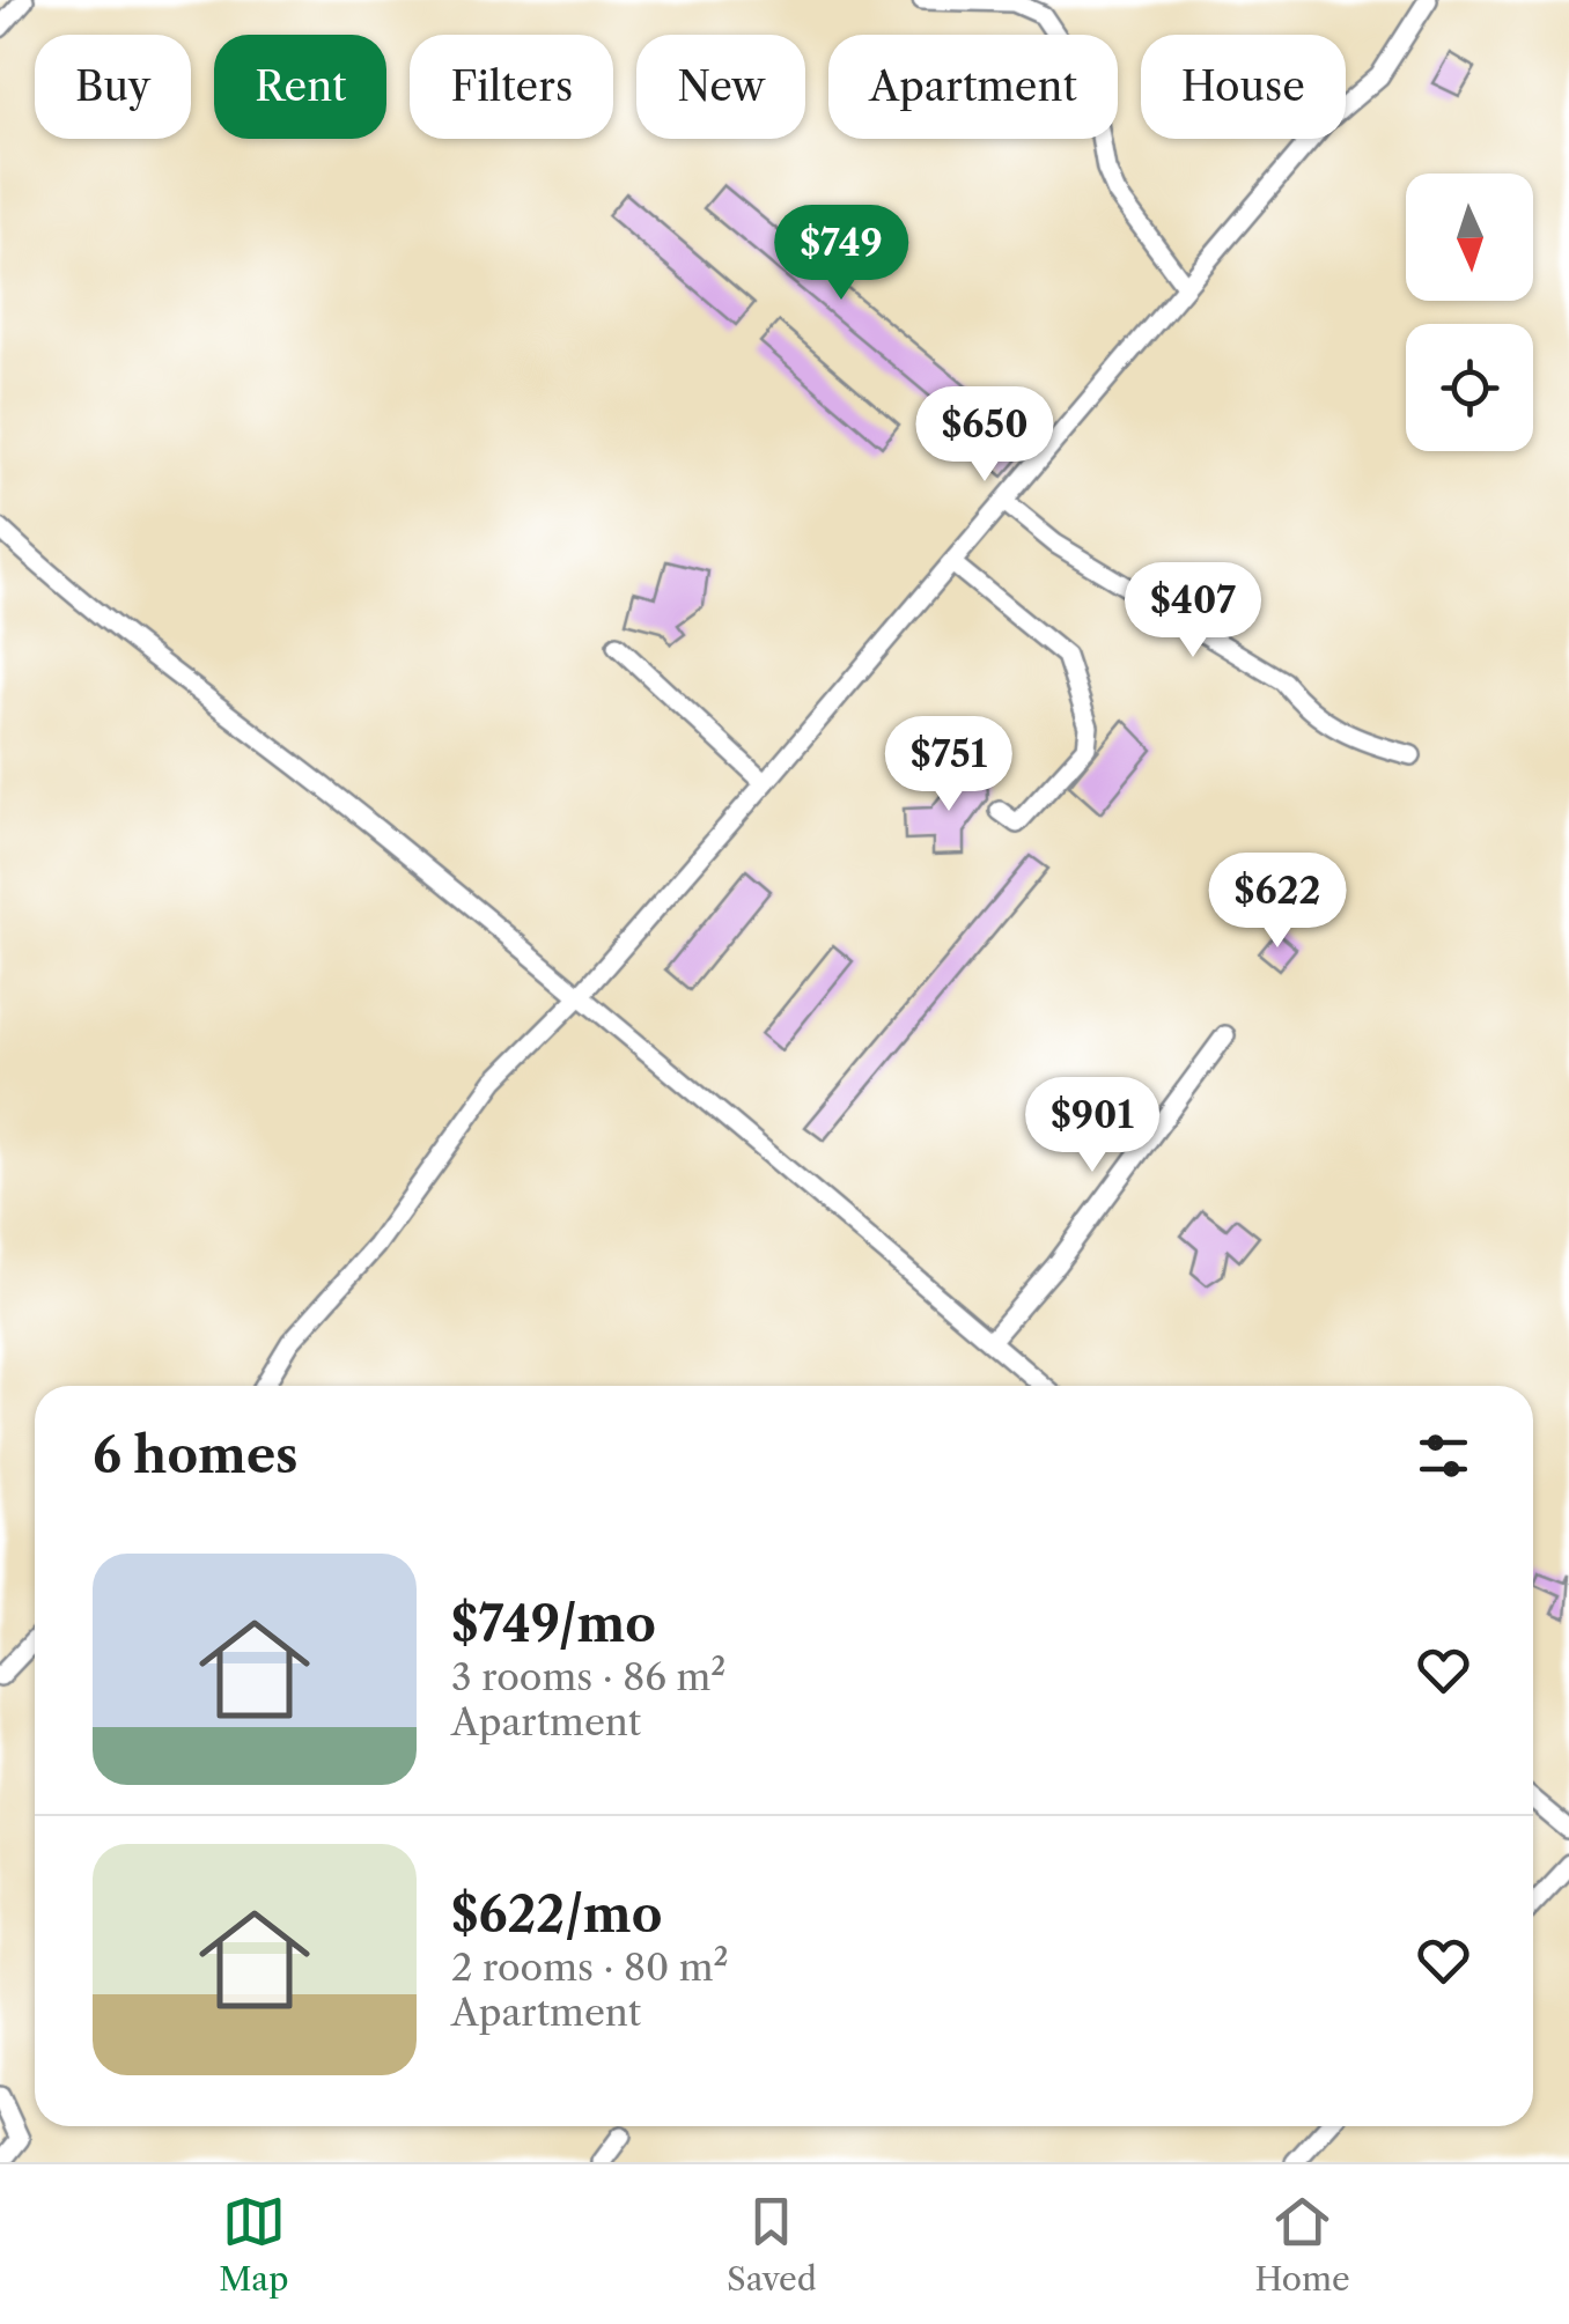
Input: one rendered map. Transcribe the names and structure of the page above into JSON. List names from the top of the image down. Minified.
{"north":"bottom","page":{"chip":["Buy","Rent","Filters","New","Apartment","House"],"price":["$749","$650","$407","$751","$622","$901"],"heading":"6 homes","list":[{"name":"$749/mo","note":"3 rooms · 86 m² · Apartment"},{"name":"$622/mo","note":"2 rooms · 80 m² · Apartment"}],"tabs":["Map","Saved","Home"]}}
